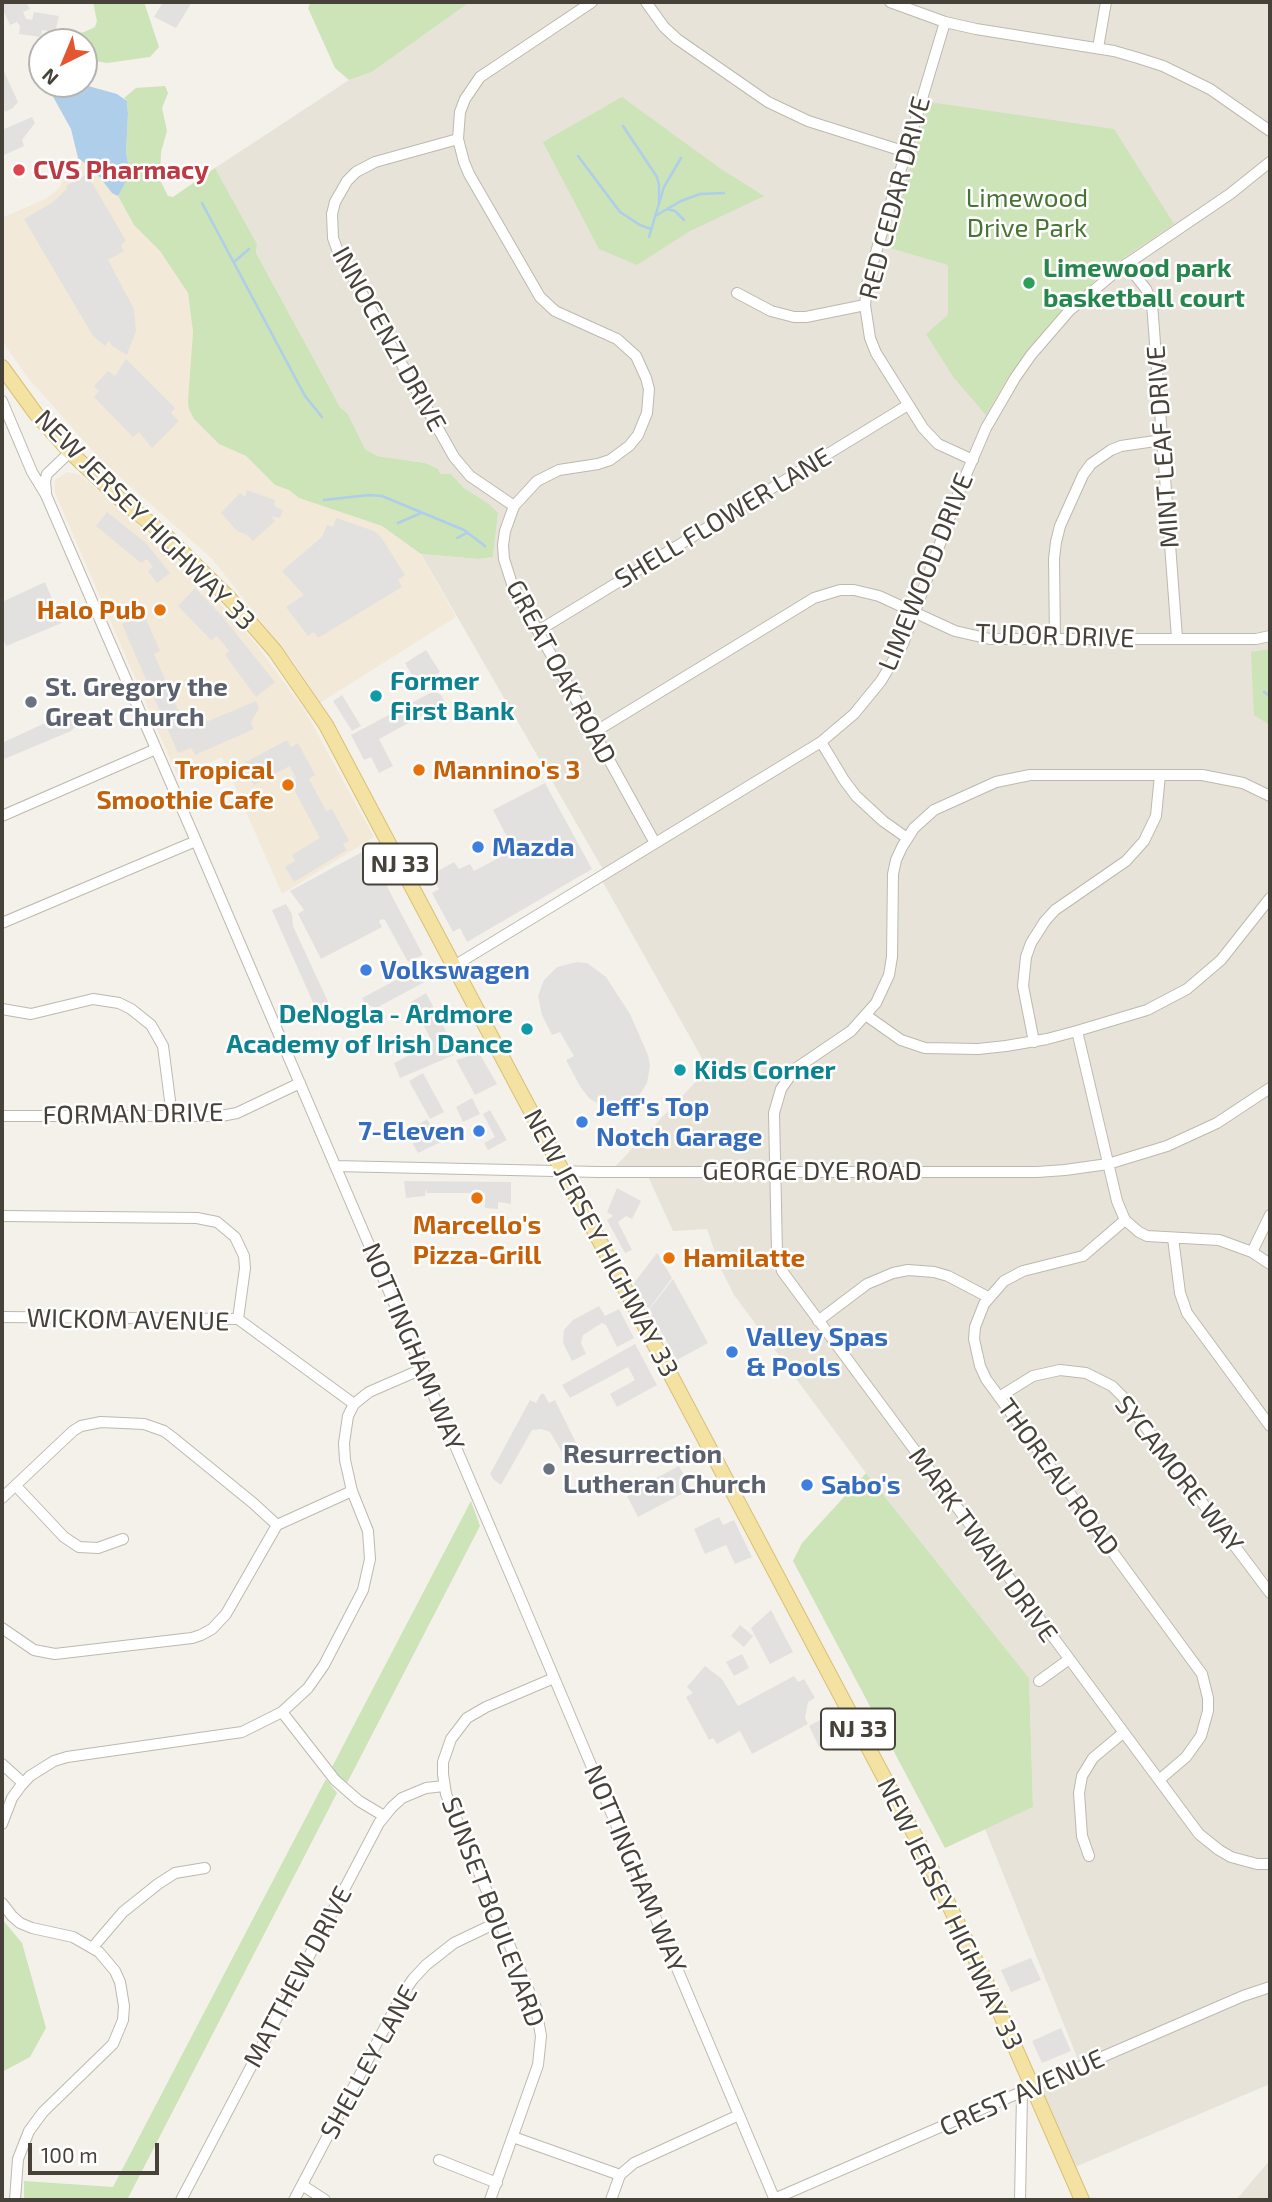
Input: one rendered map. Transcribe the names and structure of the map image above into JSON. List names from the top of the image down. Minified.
{"streets":{"main road":["NEW JERSEY HIGHWAY 33","NJ 33"],"street":["RED CEDAR DRIVE","INNOCENZI DRIVE","MINT LEAF DRIVE","SHELL FLOWER LANE","LIMEWOOD DRIVE","TUDOR DRIVE","GREAT OAK ROAD","FORMAN DRIVE","GEORGE DYE ROAD","WICKOM AVENUE","NOTTINGHAM WAY","SYCAMORE WAY","THOREAU ROAD","MARK TWAIN DRIVE","SUNSET BOULEVARD","MATTHEW DRIVE","SHELLEY LANE","CREST AVENUE"]},"crossings":[["RED CEDAR DRIVE","SHELL FLOWER LANE"],["RED CEDAR DRIVE","LIMEWOOD DRIVE"],["INNOCENZI DRIVE","GREAT OAK ROAD"],["MINT LEAF DRIVE","LIMEWOOD DRIVE"],["MINT LEAF DRIVE","TUDOR DRIVE"],["SHELL FLOWER LANE","GREAT OAK ROAD"],["NEW JERSEY HIGHWAY 33","LIMEWOOD DRIVE"],["NEW JERSEY HIGHWAY 33","GEORGE DYE ROAD"],["NEW JERSEY HIGHWAY 33","CREST AVENUE"],["LIMEWOOD DRIVE","TUDOR DRIVE"],["LIMEWOOD DRIVE","GREAT OAK ROAD"],["TUDOR DRIVE","GREAT OAK ROAD"],["FORMAN DRIVE","NOTTINGHAM WAY"],["GEORGE DYE ROAD","NOTTINGHAM WAY"],["GEORGE DYE ROAD","MARK TWAIN DRIVE"],["NOTTINGHAM WAY","SUNSET BOULEVARD"],["NOTTINGHAM WAY","CREST AVENUE"],["SYCAMORE WAY","THOREAU ROAD"],["THOREAU ROAD","MARK TWAIN DRIVE"],["SUNSET BOULEVARD","MATTHEW DRIVE"],["SUNSET BOULEVARD","SHELLEY LANE"]],"parks":["Limewood Drive Park"],"places":["CVS Pharmacy","Limewood park basketball court","Halo Pub","Former First Bank","St. Gregory the Great Church","Mannino's 3","Tropical Smoothie Cafe","Mazda","Volkswagen","DeNogla - Ardmore Academy of Irish Dance","Kids Corner","Jeff's Top Notch Garage","7-Eleven","Marcello's Pizza-Grill","Hamilatte","Valley Spas & Pools","Resurrection Lutheran Church","Sabo's"],"scale_bar":"100 m","north":"bottom left"}
